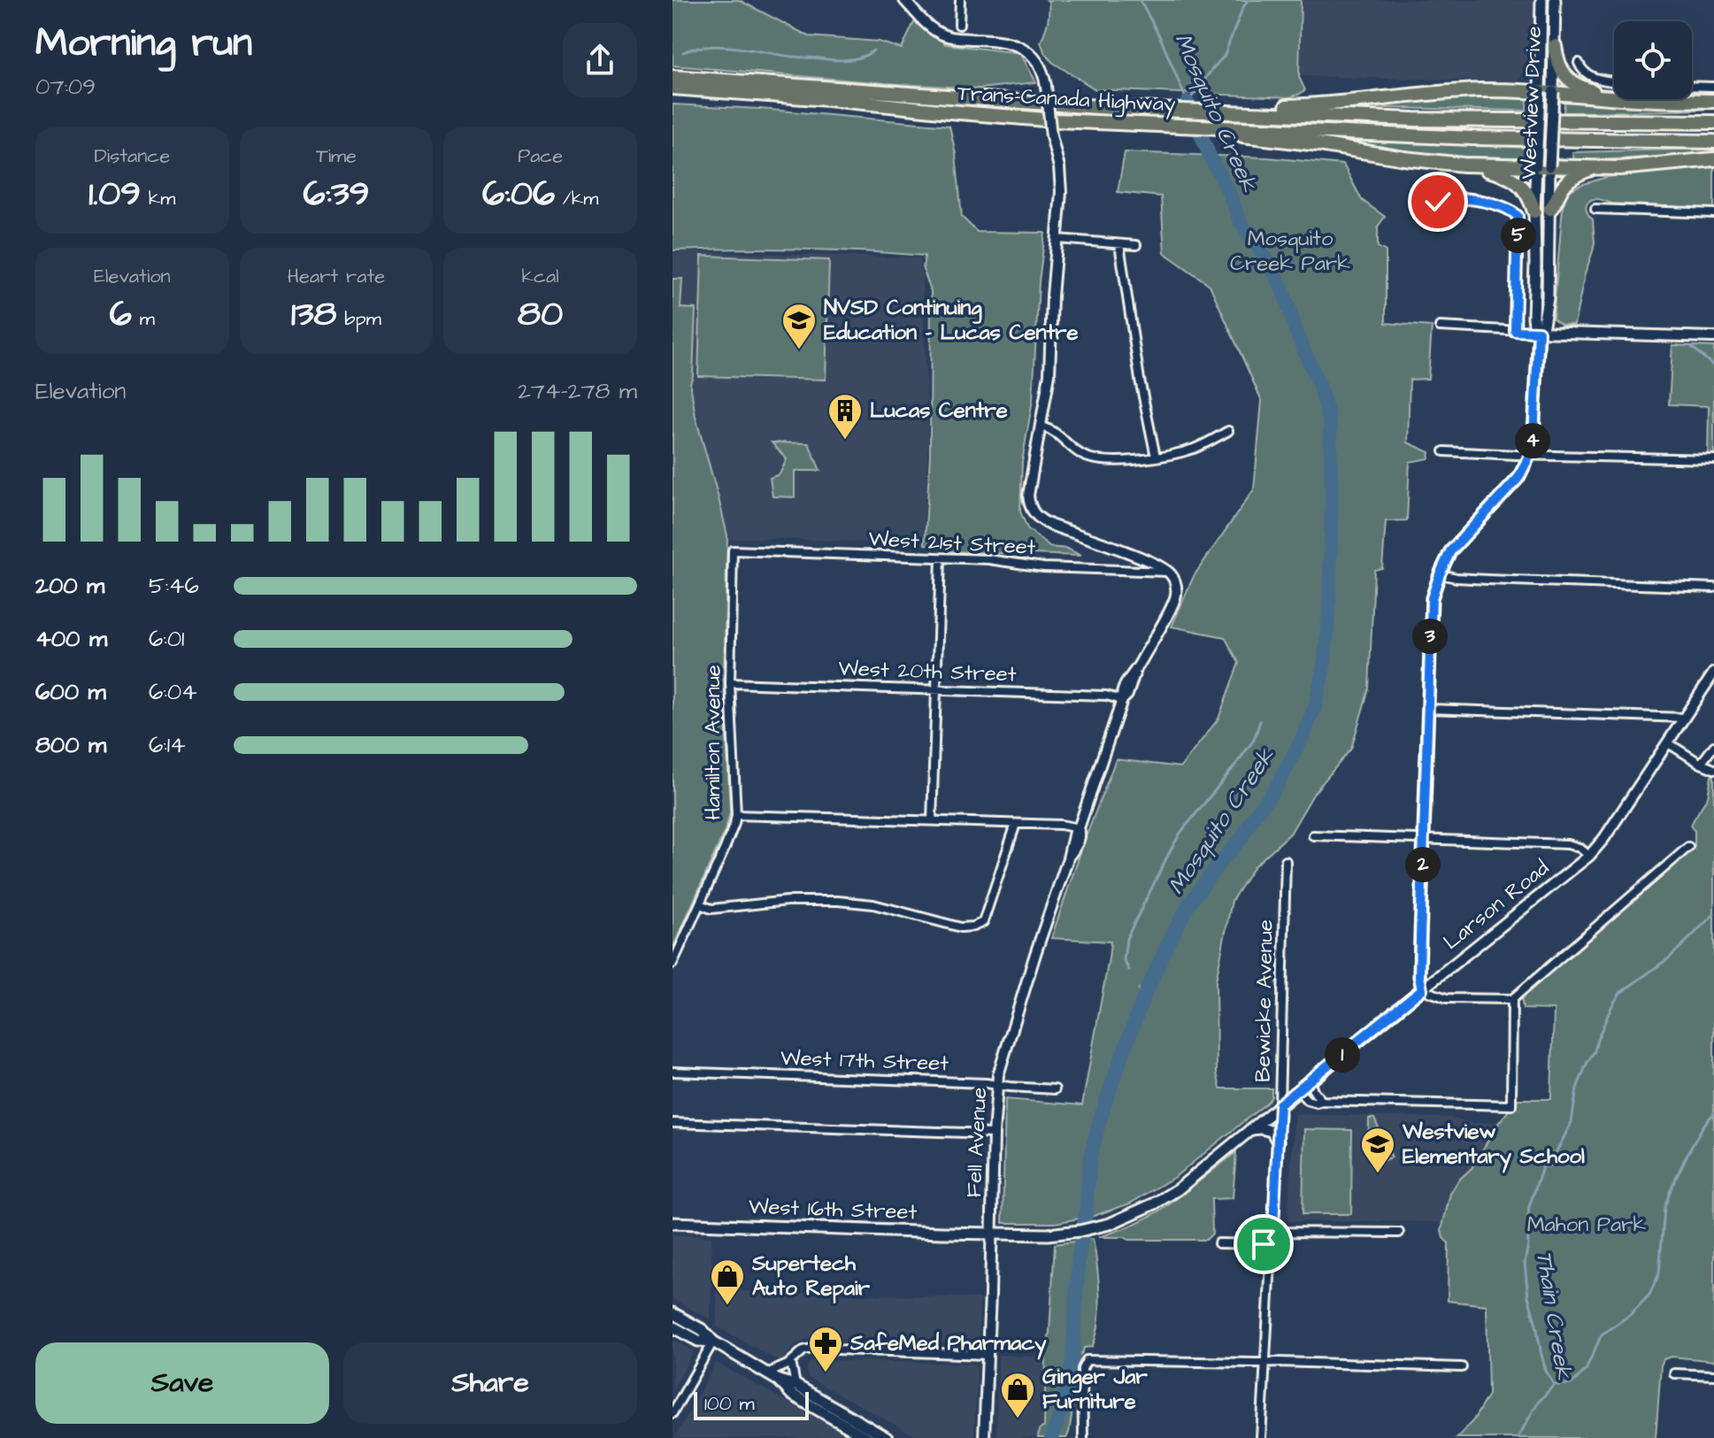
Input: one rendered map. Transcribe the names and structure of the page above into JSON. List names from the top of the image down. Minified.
{"streets":{"highway":["Trans-Canada Highway"],"main road":["Westview Drive","Larson Road","West 16th Street"],"street":["West 21st Street","West 20th Street","Hamilton Avenue","Bewicke Avenue","West 17th Street","Fell Avenue"]},"crossings":[["Westview Drive","Larson Road"],["West 21st Street","Hamilton Avenue"],["West 21st Street","Fell Avenue"],["West 20th Street","Hamilton Avenue"],["West 20th Street","Fell Avenue"],["Larson Road","Bewicke Avenue"],["Larson Road","Fell Avenue"],["Larson Road","West 16th Street"],["West 17th Street","Fell Avenue"],["Fell Avenue","West 16th Street"]],"water":["Mosquito Creek","Thain Creek"],"parks":["Mosquito Creek Park","Mahon Park"],"places":{"school or university":["NVSD Continuing Education - Lucas Centre","Westview Elementary School"],"building":["Lucas Centre"],"shop":["Supertech Auto Repair","Ginger Jar Furniture"],"pharmacy":["SafeMed Pharmacy"]},"scale_bar":"100 m","page":{"heading":["Morning run","07:09"],"stats":[["Distance","1.09 km"],["Time","6:39"],["Pace","6:06 /km"],["Elevation","6 m"],["Heart rate","138 bpm"],["kcal","80"]],"pins":["5","4","3","2","1"],"chart":["Elevation","274–278 m"],"list":[{"name":"200 m","note":"5:46"},{"name":"400 m","note":"6:01"},{"name":"600 m","note":"6:04"},{"name":"800 m","note":"6:14"}],"buttons":["Save","Share"],"scale":"100 m"}}
